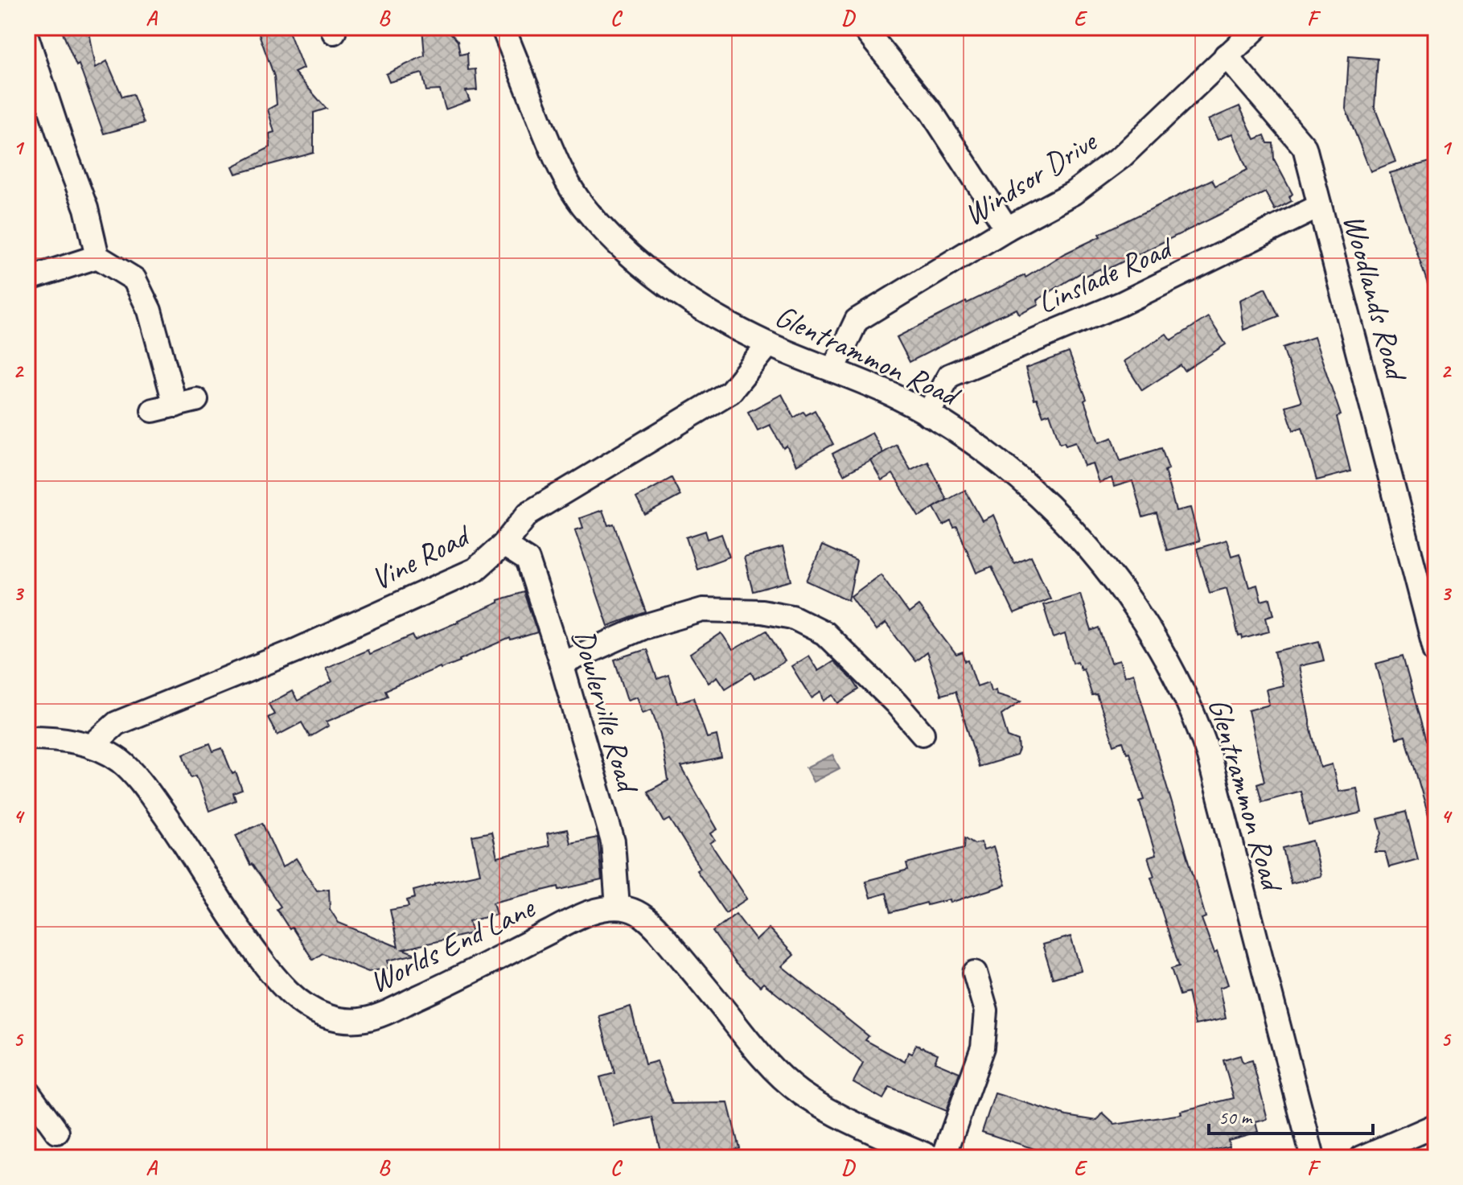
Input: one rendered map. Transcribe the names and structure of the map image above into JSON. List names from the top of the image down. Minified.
{"streets":{"street":["Windsor Drive","Linslade Road","Woodlands Road","Glentrammon Road","Vine Road","Dowlerville Road","Worlds End Lane"]},"crossings":[["Windsor Drive","Woodlands Road"],["Windsor Drive","Glentrammon Road"],["Linslade Road","Woodlands Road"],["Linslade Road","Glentrammon Road"],["Glentrammon Road","Vine Road"],["Vine Road","Dowlerville Road"],["Vine Road","Worlds End Lane"],["Dowlerville Road","Worlds End Lane"]],"scale_bar":"50 m","grid":{"columns":["A","B","C","D","E","F"],"rows":["1","2","3","4","5"]}}
